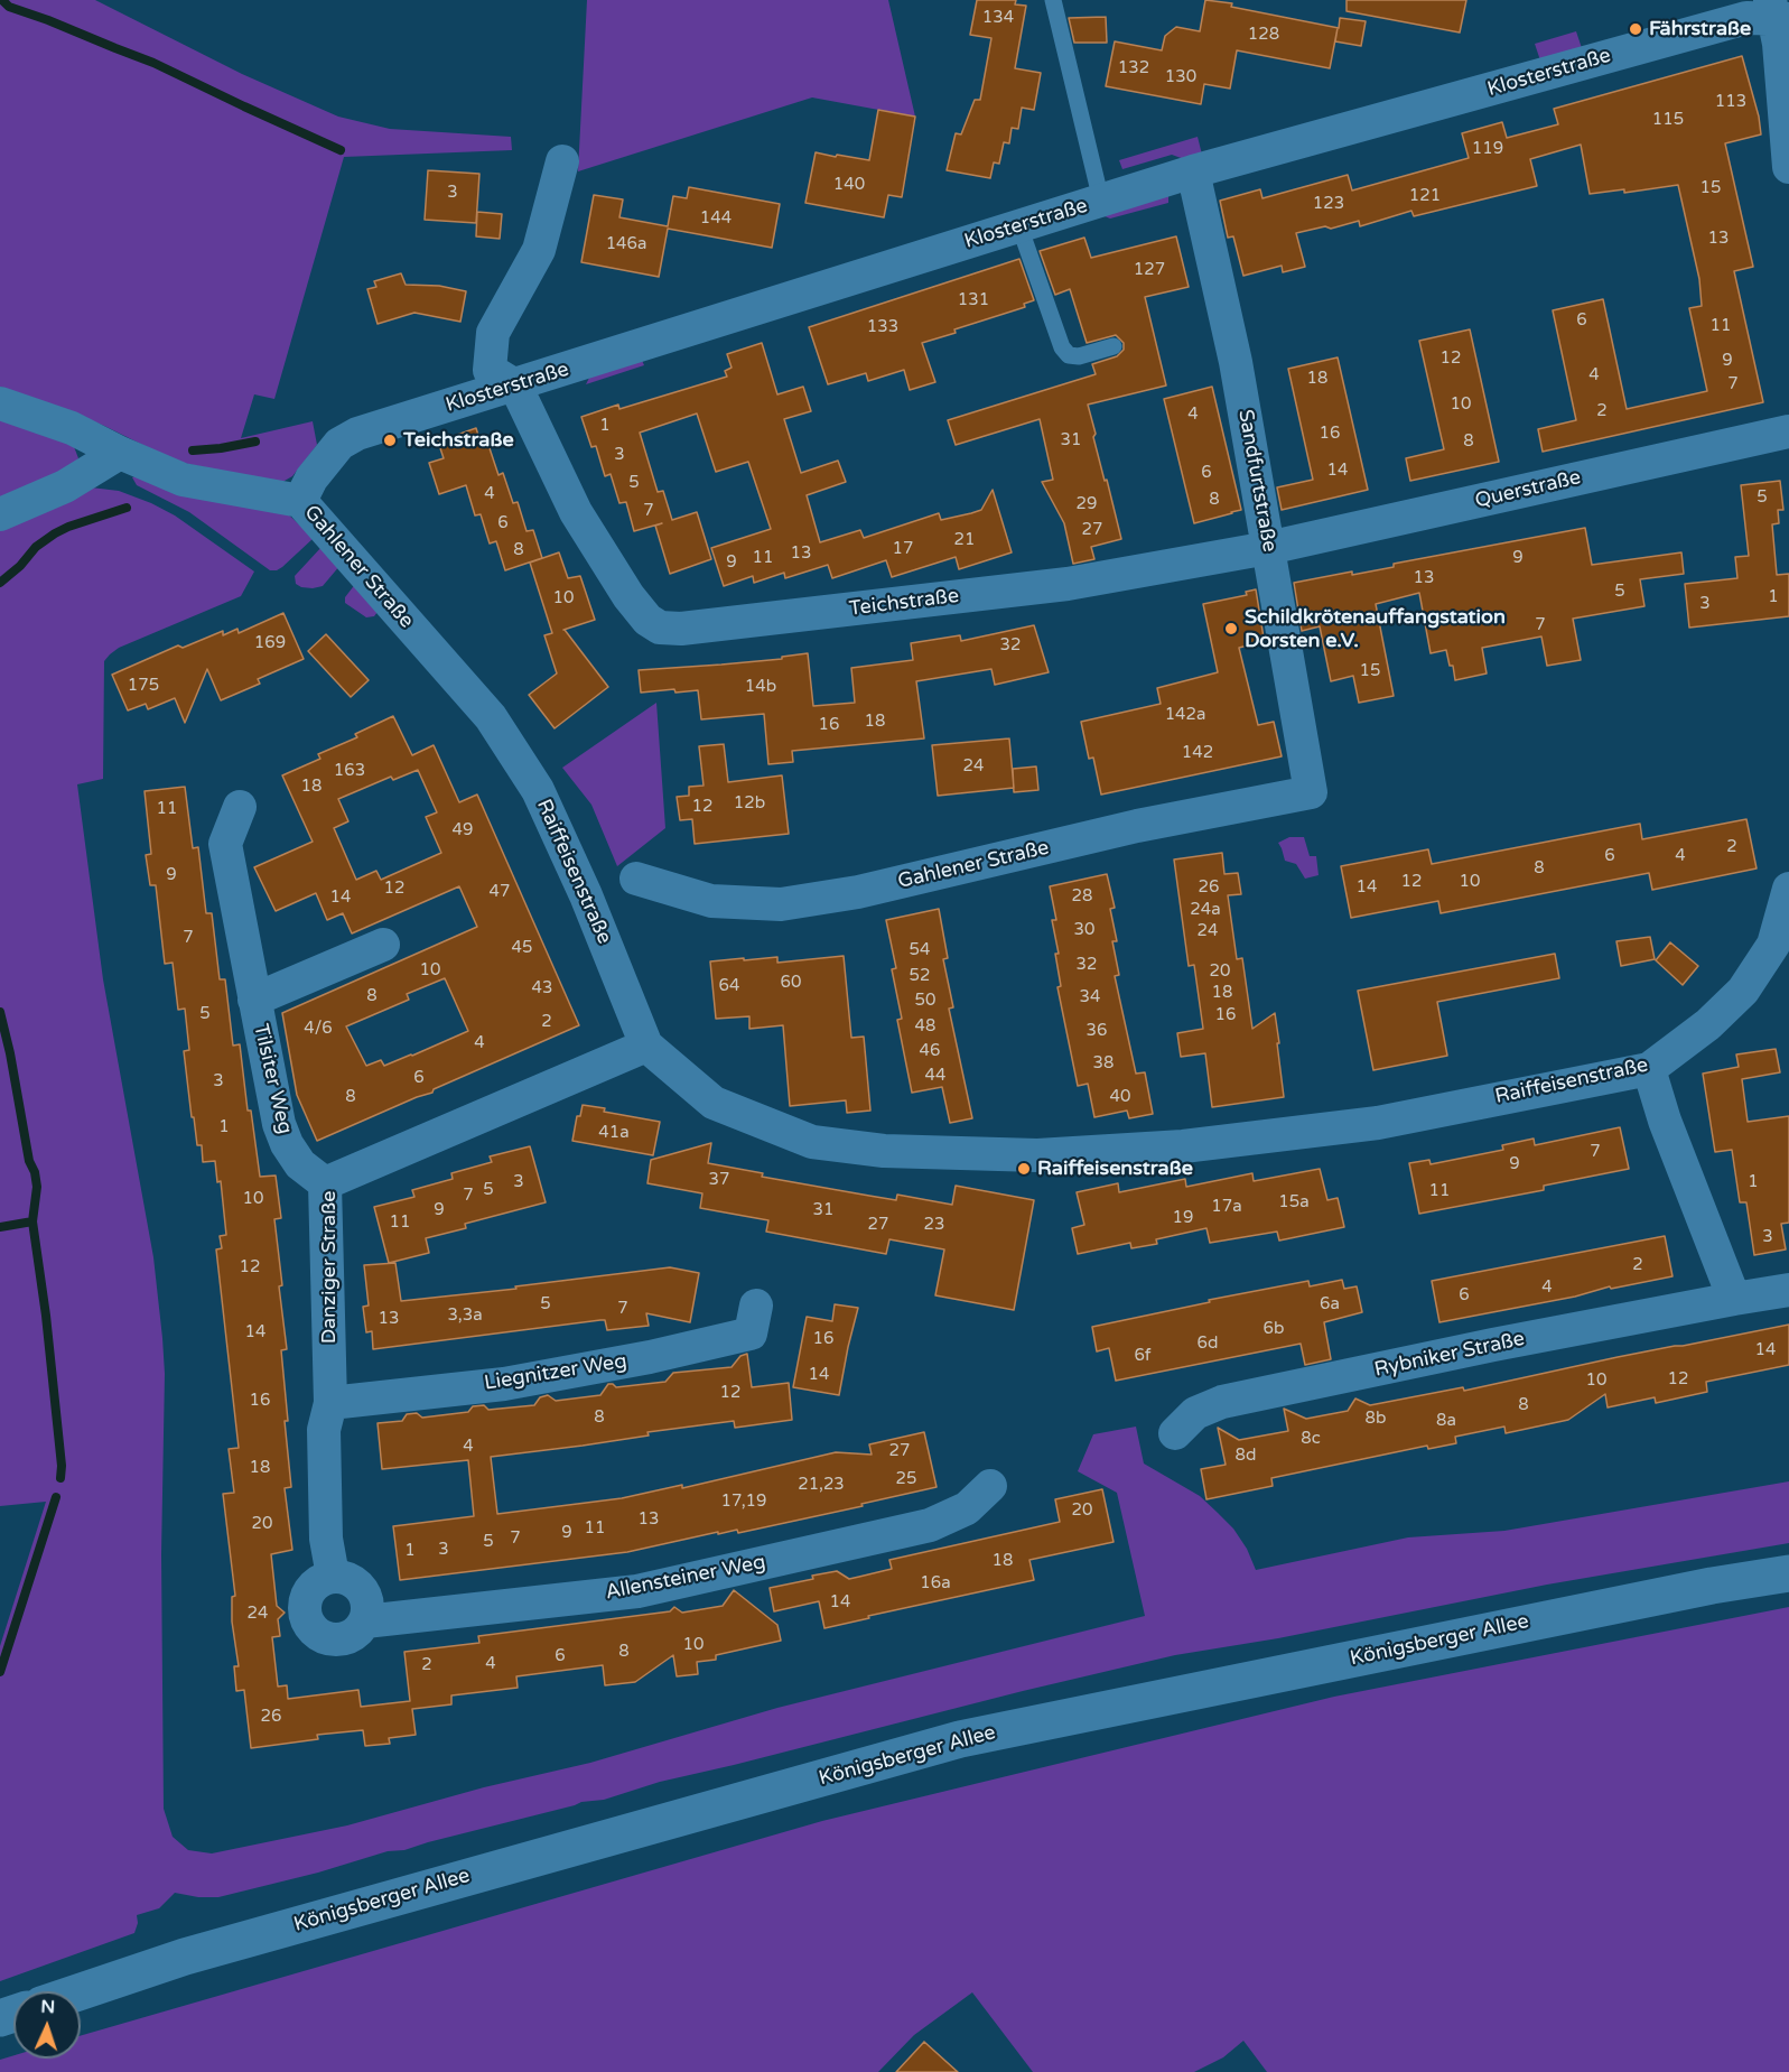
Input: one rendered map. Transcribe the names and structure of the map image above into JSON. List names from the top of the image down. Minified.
{"streets":{"main road":["Königsberger Allee"],"street":["Klosterstraße","Sandfurtstraße","Querstraße","Gahlener Straße","Teichstraße","Raiffeisenstraße","Tilsiter Weg","Danziger Straße","Rybniker Straße","Liegnitzer Weg","Allensteiner Weg"]},"crossings":[["Klosterstraße","Sandfurtstraße"],["Klosterstraße","Gahlener Straße"],["Klosterstraße","Teichstraße"],["Sandfurtstraße","Querstraße"],["Sandfurtstraße","Gahlener Straße"],["Sandfurtstraße","Teichstraße"],["Querstraße","Teichstraße"],["Gahlener Straße","Raiffeisenstraße"],["Raiffeisenstraße","Danziger Straße"],["Tilsiter Weg","Danziger Straße"],["Danziger Straße","Liegnitzer Weg"],["Danziger Straße","Allensteiner Weg"]],"places":["Fährstraße","Teichstraße","Schildkrötenauffangstation Dorsten e.V.","Raiffeisenstraße"],"house_numbers":["134","128","132","130","113","115","119","140","15","3","121","123","144","13","146a","127","131","6","11","133","12","9","4","18","7","10","2","4","1","16","31","8","3","14","6","5","4","5","8","29","7","6","27","21","17","8","13","11","9","9","13","5","1","10","3","7","169","32","15","175","14b","142a","18","16","142","24","163","18","12b","12","11","49","2","6","4","8","9","12","10","26","14","12","47","28","14","24a","30","24","7","45","54","32","10","20","52","60","64","43","18","8","34","50","5","16","2","48","4/6","36","4","46","38","44","6","3","8","40","1","41a","7","9","37","3","1","5","11","7","10","15a","17a","9","31","19","11","27","23","3","2","12","4","6","5","6a","7","3,3a","13","6b","14","16","6d","14","6f","14","12","10","12","16","8","8","8b","8a","8c","4","27","8d","18","25","21,23","17,19","20","13","20","11","9","7","5","3","1","18","16a","14","24","10","8","6","4","2","26"],"north":"top"}
